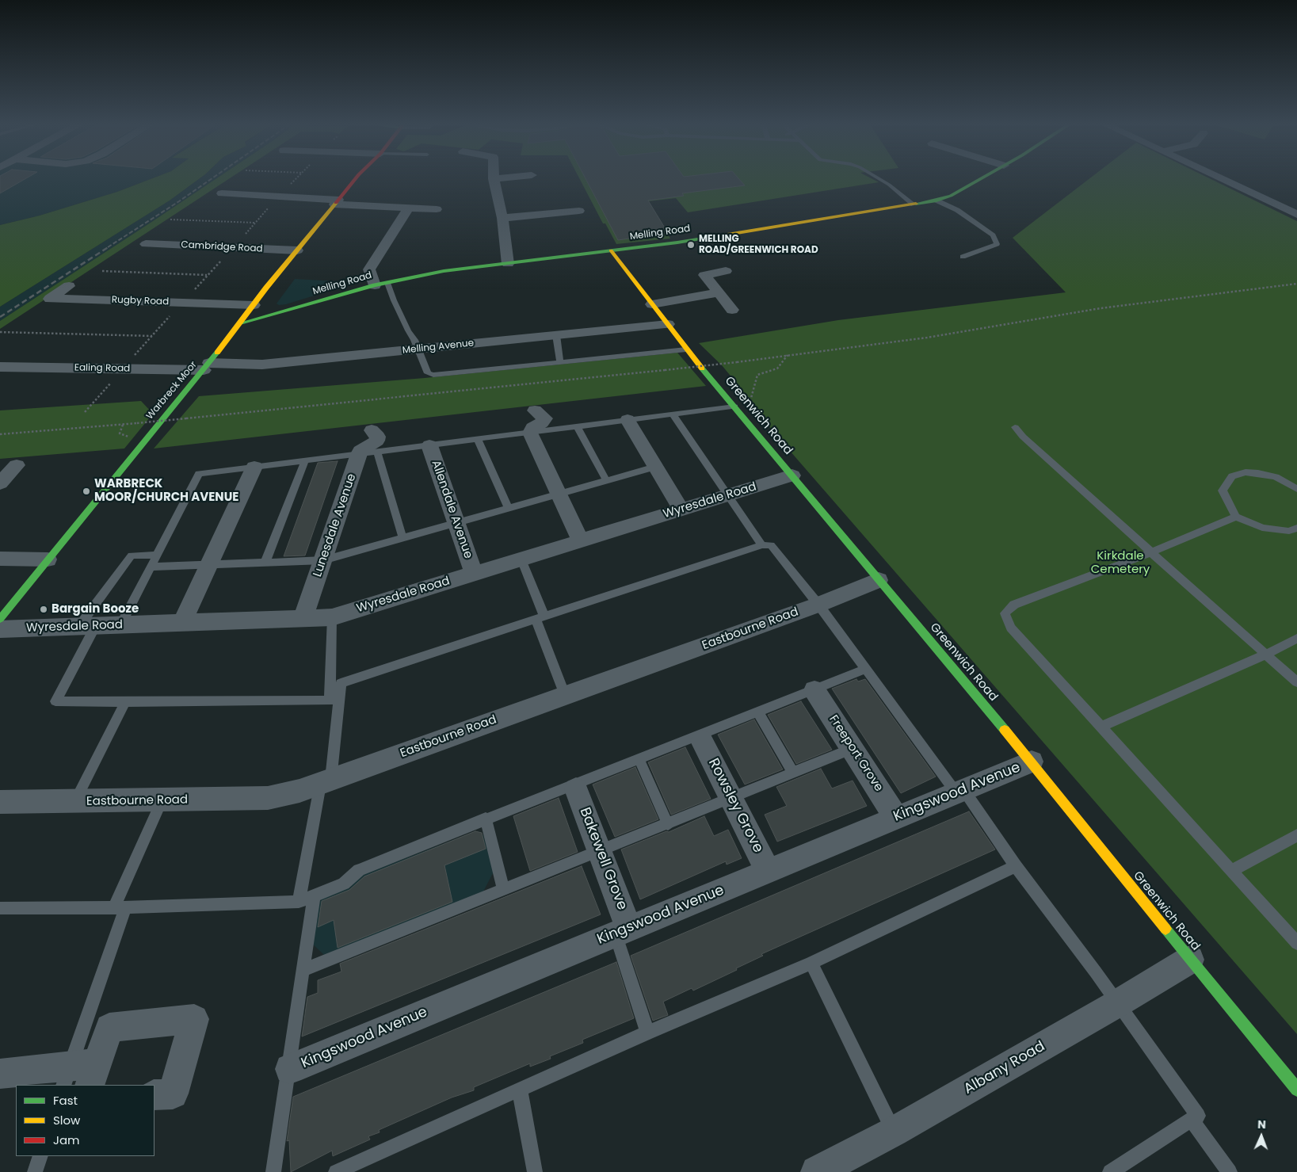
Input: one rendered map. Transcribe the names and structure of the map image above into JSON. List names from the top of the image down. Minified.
{"streets":{"main road":["Melling Road","Warbreck Moor","Greenwich Road"],"street":["Cambridge Road","Rugby Road","Melling Avenue","Ealing Road","Wyresdale Road","Allendale Avenue","Lunesdale Avenue","Eastbourne Road","Freeport Grove","Kingswood Avenue","Rowsley Grove","Bakewell Grove","Albany Road"]},"crossings":[["Melling Road","Warbreck Moor"],["Melling Road","Greenwich Road"],["Cambridge Road","Warbreck Moor"],["Rugby Road","Warbreck Moor"],["Melling Avenue","Ealing Road"],["Melling Avenue","Warbreck Moor"],["Melling Avenue","Greenwich Road"],["Ealing Road","Warbreck Moor"],["Greenwich Road","Wyresdale Road"],["Greenwich Road","Eastbourne Road"],["Greenwich Road","Kingswood Avenue"],["Greenwich Road","Albany Road"],["Wyresdale Road","Allendale Avenue"],["Wyresdale Road","Lunesdale Avenue"],["Freeport Grove","Kingswood Avenue"],["Kingswood Avenue","Rowsley Grove"],["Kingswood Avenue","Bakewell Grove"]],"parks":["Kirkdale Cemetery"],"places":["MELLING ROAD/GREENWICH ROAD","WARBRECK MOOR/CHURCH AVENUE","Bargain Booze"],"legend":["Fast","Slow","Jam"],"north":"top"}
